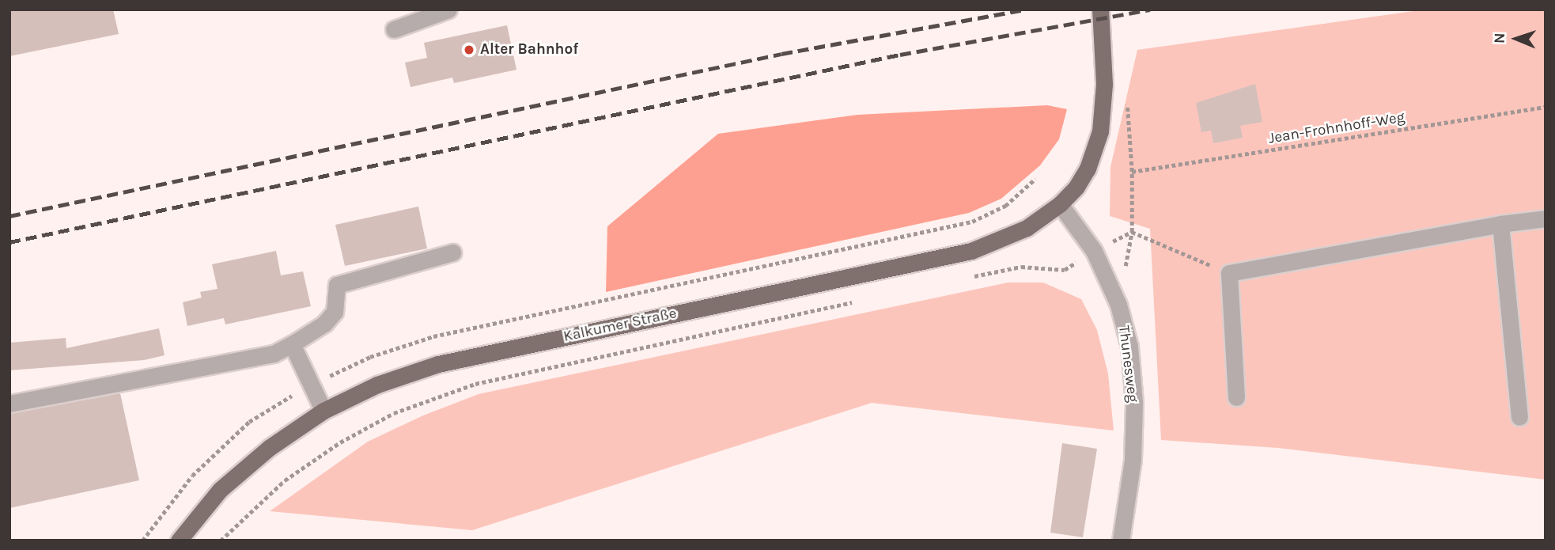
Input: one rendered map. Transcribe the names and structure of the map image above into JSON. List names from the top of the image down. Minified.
{"streets":{"main road":["Kalkumer Straße"],"street":["Thunesweg"],"path":["Jean-Frohnhoff-Weg"]},"crossings":[["Kalkumer Straße","Thunesweg"]],"places":["Alter Bahnhof"],"north":"left"}
